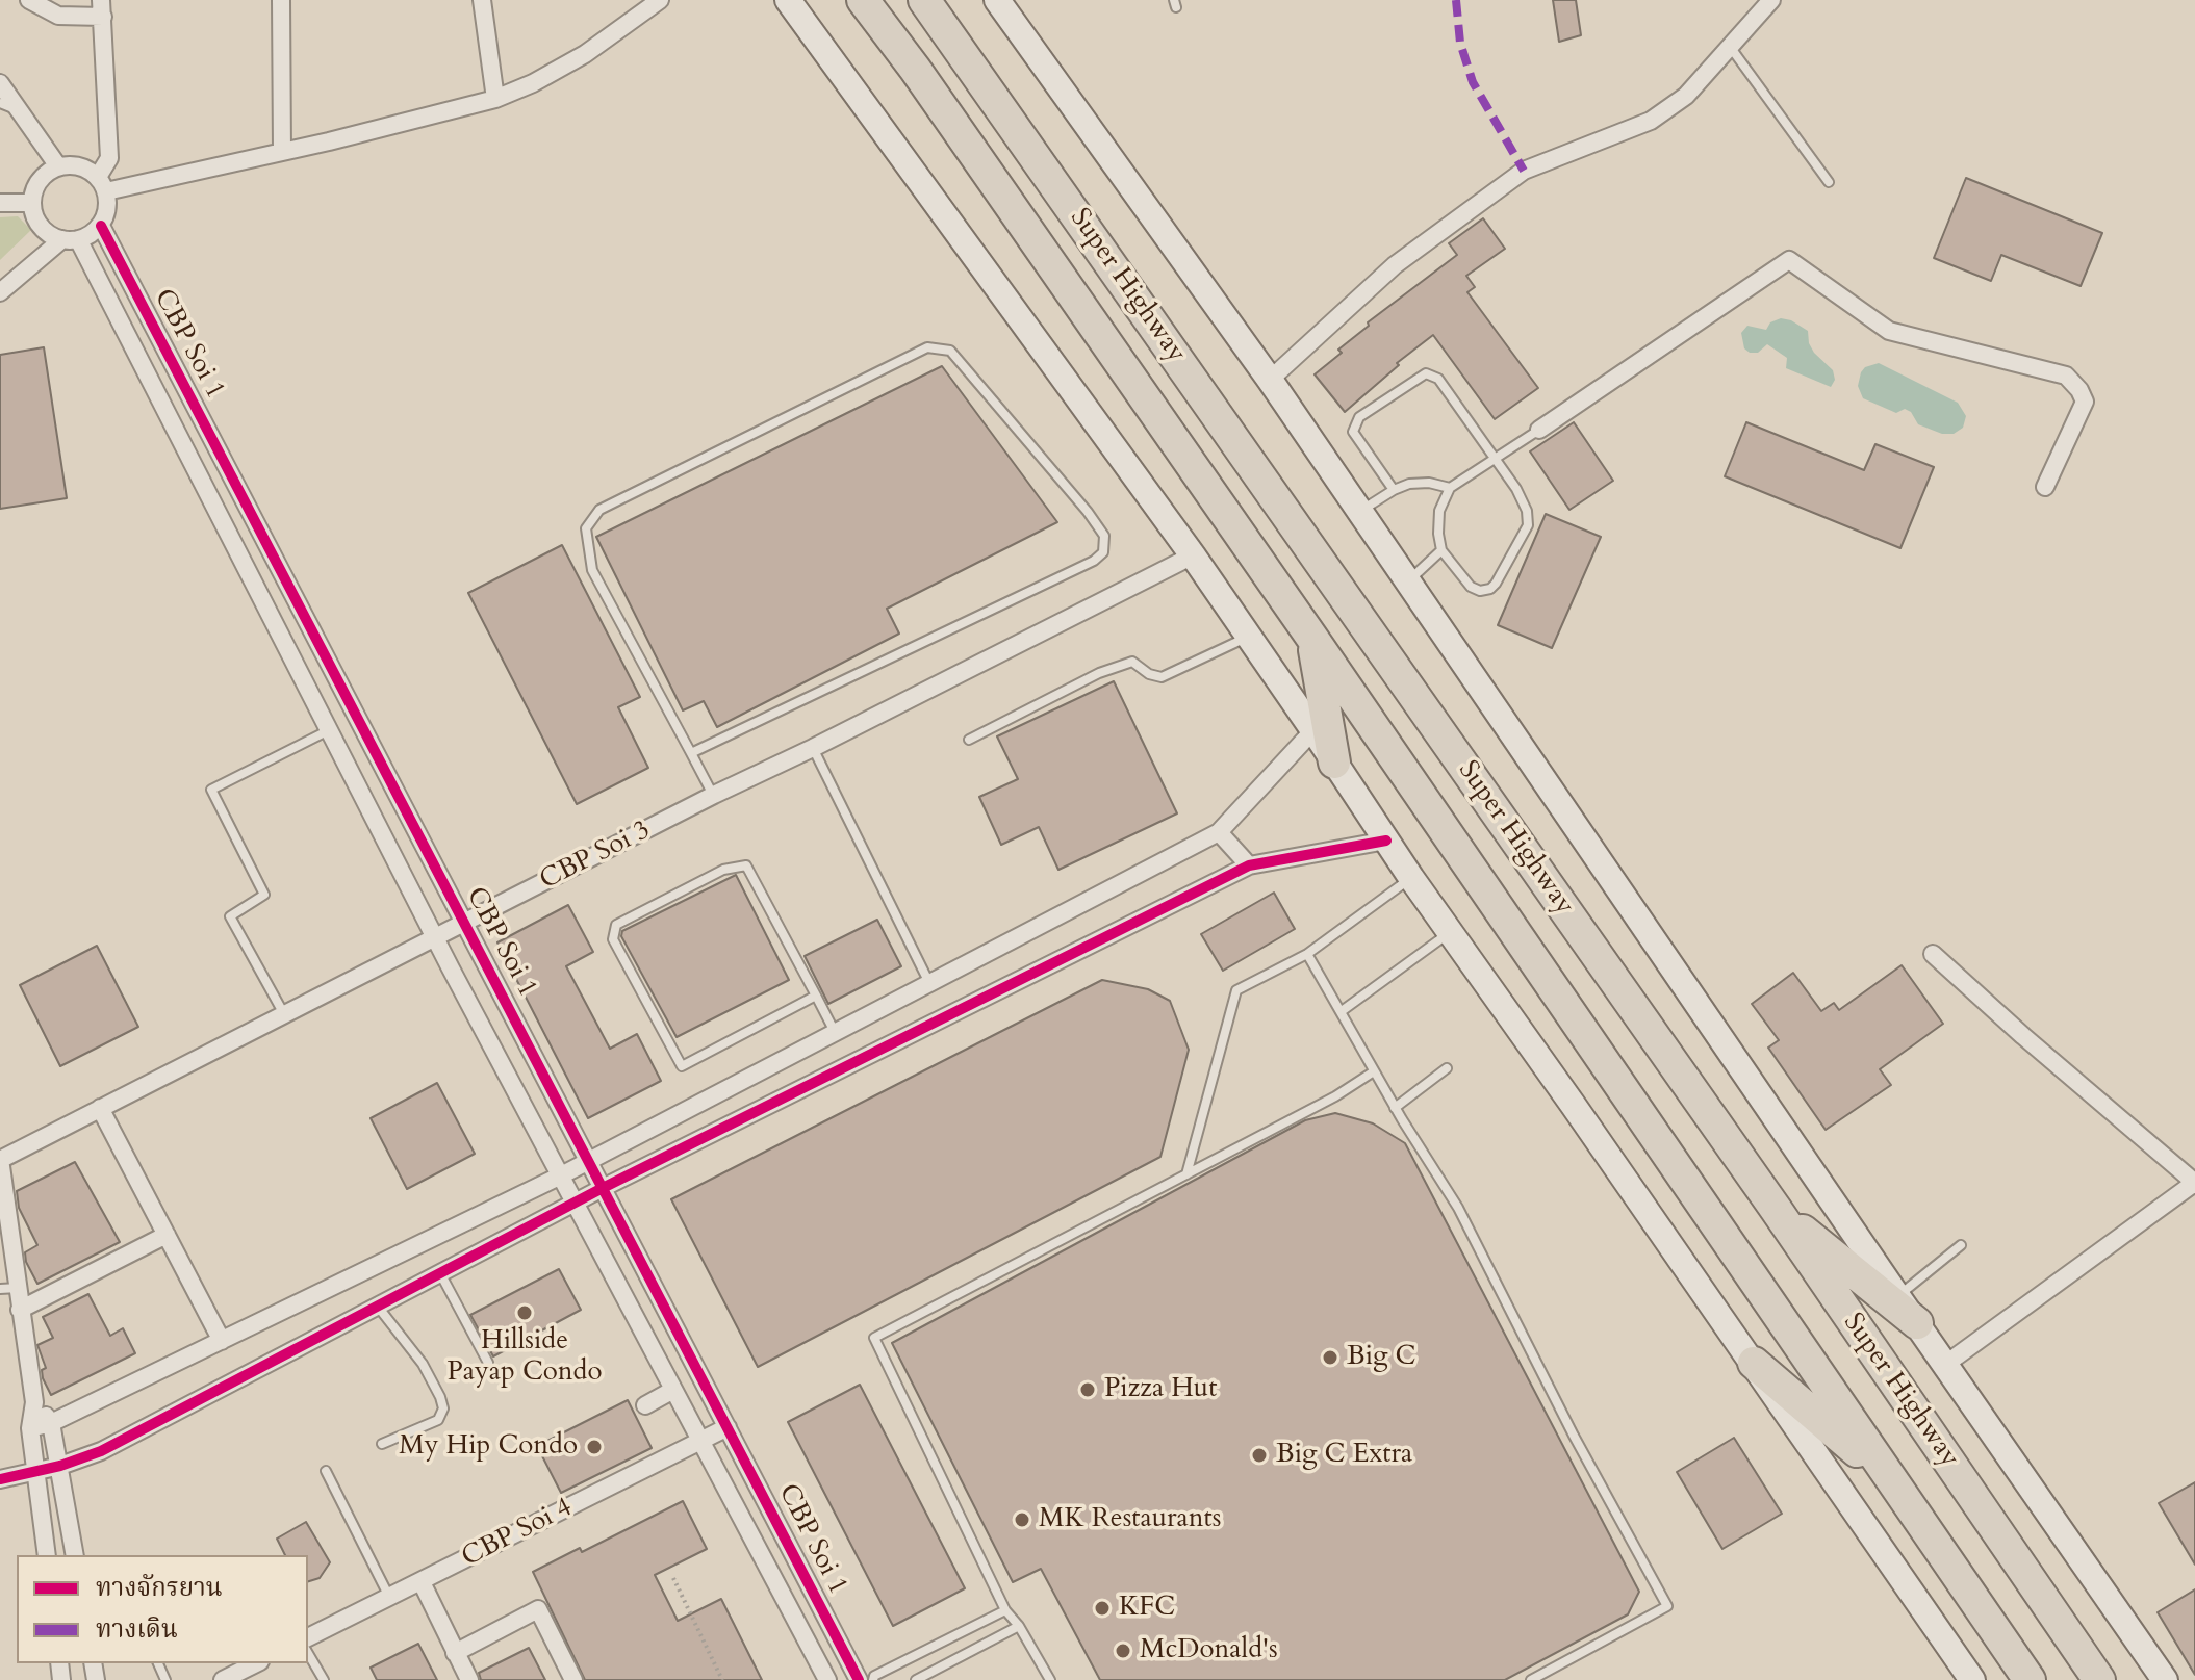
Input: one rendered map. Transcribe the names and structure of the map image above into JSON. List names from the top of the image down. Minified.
{"streets":{"highway":["Super Highway"],"street":["CBP Soi 1","CBP Soi 3","CBP Soi 4"]},"crossings":[["CBP Soi 1","CBP Soi 3"],["CBP Soi 1","CBP Soi 4"]],"places":["Hillside Payap Condo","Big C","Pizza Hut","My Hip Condo","Big C Extra","MK Restaurants","KFC","McDonald's"],"legend":["ทางจักรยาน","ทางเดิน"]}
